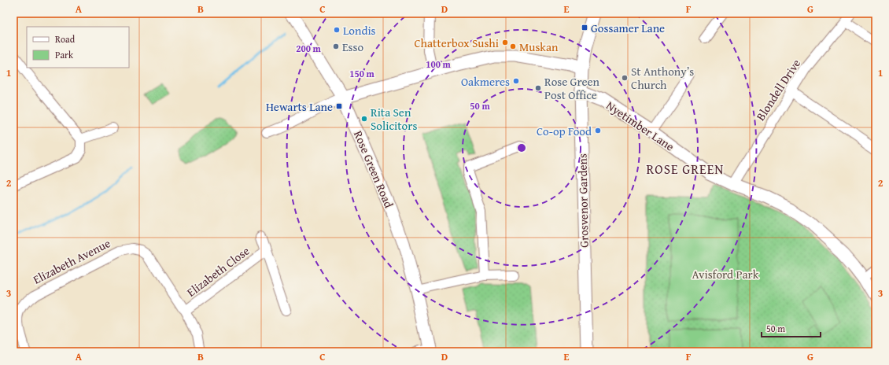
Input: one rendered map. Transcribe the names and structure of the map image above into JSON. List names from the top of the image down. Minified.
{"streets":{"street":["Blondell Drive","Nyetimber Lane","Rose Green Road","Grosvenor Gardens","Elizabeth Avenue","Elizabeth Close"]},"crossings":[["Blondell Drive","Nyetimber Lane"],["Nyetimber Lane","Grosvenor Gardens"],["Elizabeth Avenue","Elizabeth Close"]],"districts":["ROSE GREEN"],"parks":["Avisford Park"],"places":{"transit":["Gossamer Lane","Hewarts Lane"],"other":["Londis","Chatterbox Sushi","Esso","Muskan","St Anthony’s Church","Oakmeres","Rose Green Post Office","Rita Sen Solicitors","Co-op Food"]},"legend":["Road","Park"],"scale_bar":"50 m","grid":{"columns":["A","B","C","D","E","F","G"],"rows":["1","2","3"]},"rings":["200 m","100 m","150 m","50 m"]}
